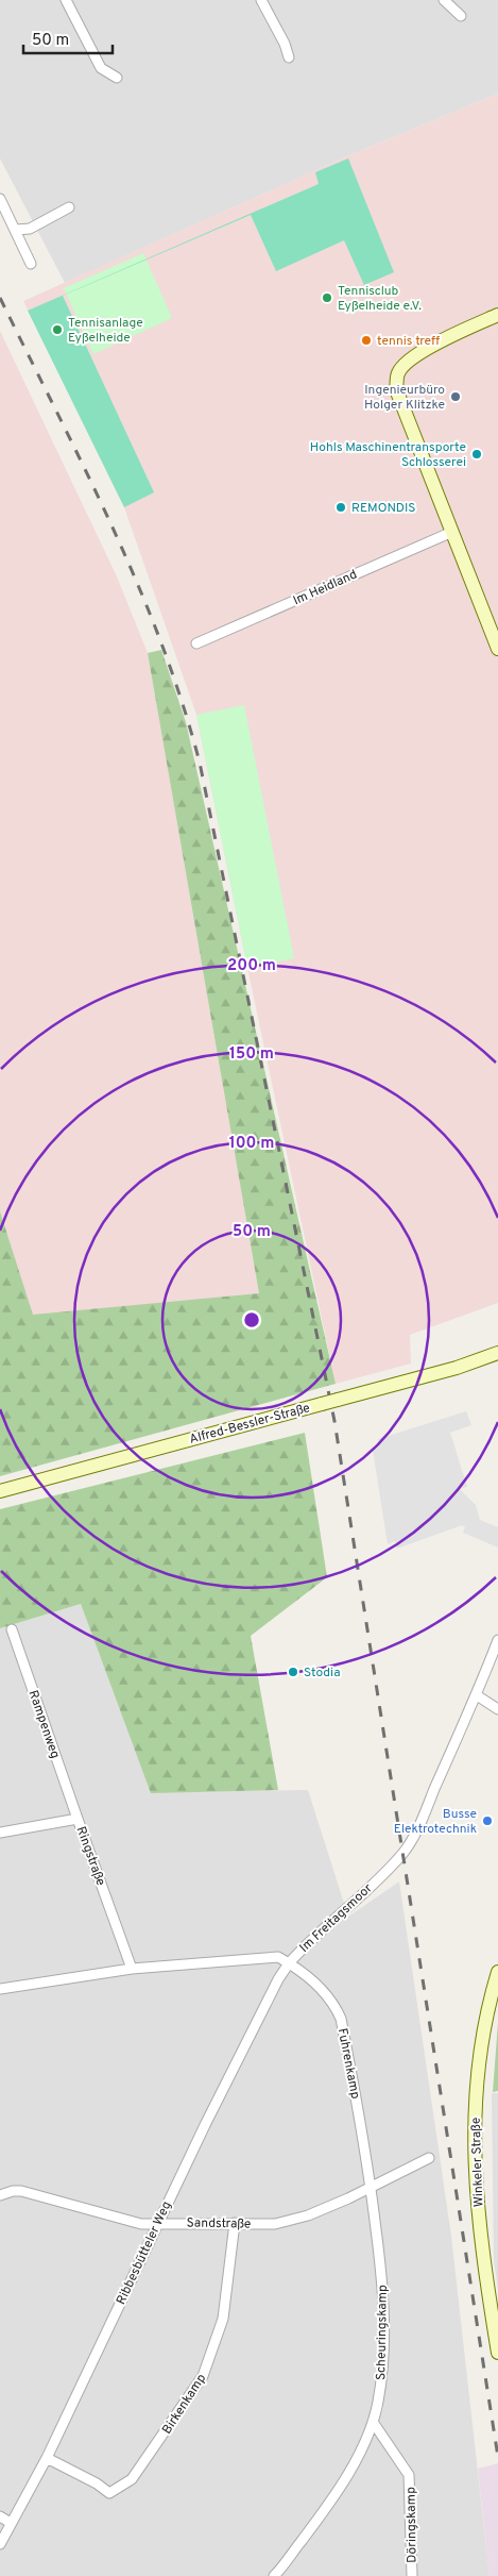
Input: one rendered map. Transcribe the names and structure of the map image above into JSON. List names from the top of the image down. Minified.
{"streets":{"street":["Im Heidland","Alfred-Bessler-Straße","Rampenweg","Ringstraße","Im Freitagsmoor","Fuhrenkamp","Winkeler Straße","Sandstraße","Ribbesbütteler Weg","Scheuringskamp","Birkenkamp","Döringskamp"]},"crossings":[["Rampenweg","Ringstraße"],["Ringstraße","Im Freitagsmoor"],["Im Freitagsmoor","Fuhrenkamp"],["Im Freitagsmoor","Ribbesbütteler Weg"],["Fuhrenkamp","Sandstraße"],["Fuhrenkamp","Ribbesbütteler Weg"],["Fuhrenkamp","Scheuringskamp"],["Sandstraße","Ribbesbütteler Weg"],["Sandstraße","Scheuringskamp"],["Sandstraße","Birkenkamp"],["Ribbesbütteler Weg","Birkenkamp"],["Scheuringskamp","Döringskamp"]],"places":["Tennisclub Eyßelheide e.V.","Tennisanlage Eyßelheide","tennis treff","Ingenieurbüro Holger Klitzke","Hohls Maschinentransporte Schlosserei","REMONDIS","Stodia","Busse Elektrotechnik"],"scale_bar":"50 m","rings":["200 m","150 m","100 m","50 m"]}
